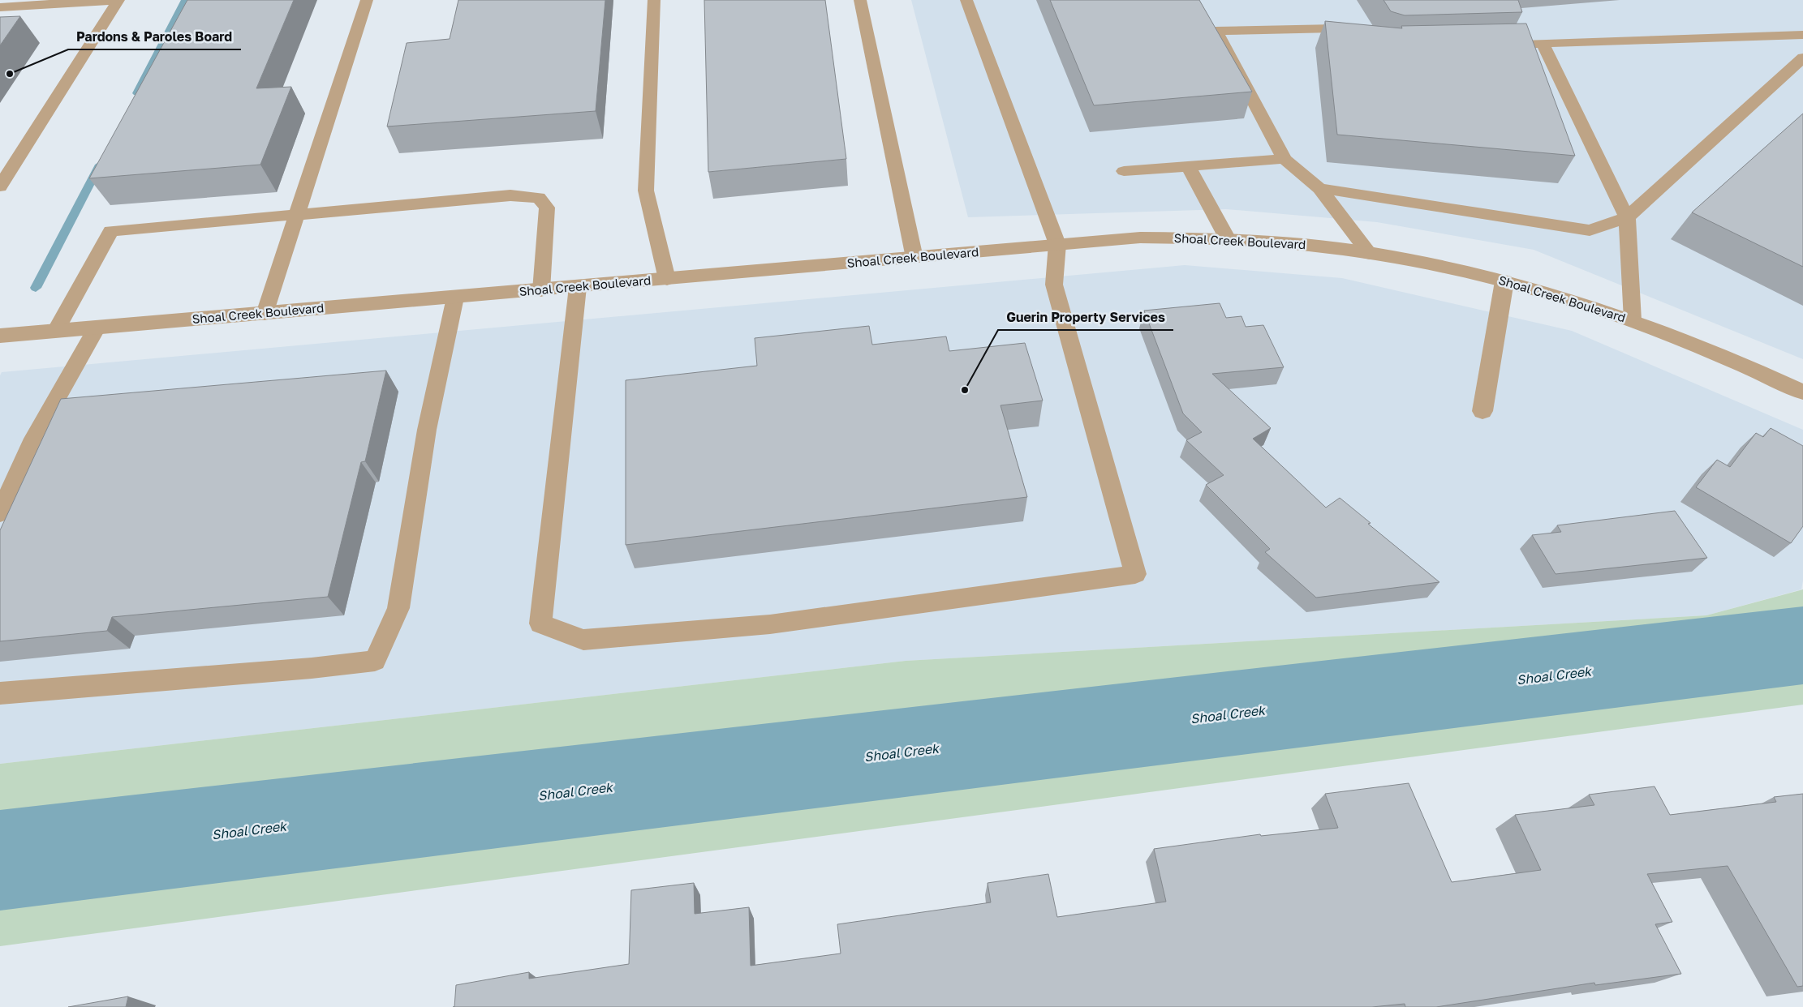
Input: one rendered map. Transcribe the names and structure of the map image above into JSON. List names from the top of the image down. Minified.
{"streets":{"street":["Shoal Creek Boulevard"]},"water":["Shoal Creek"],"places":["Pardons & Paroles Board","Guerin Property Services"]}
